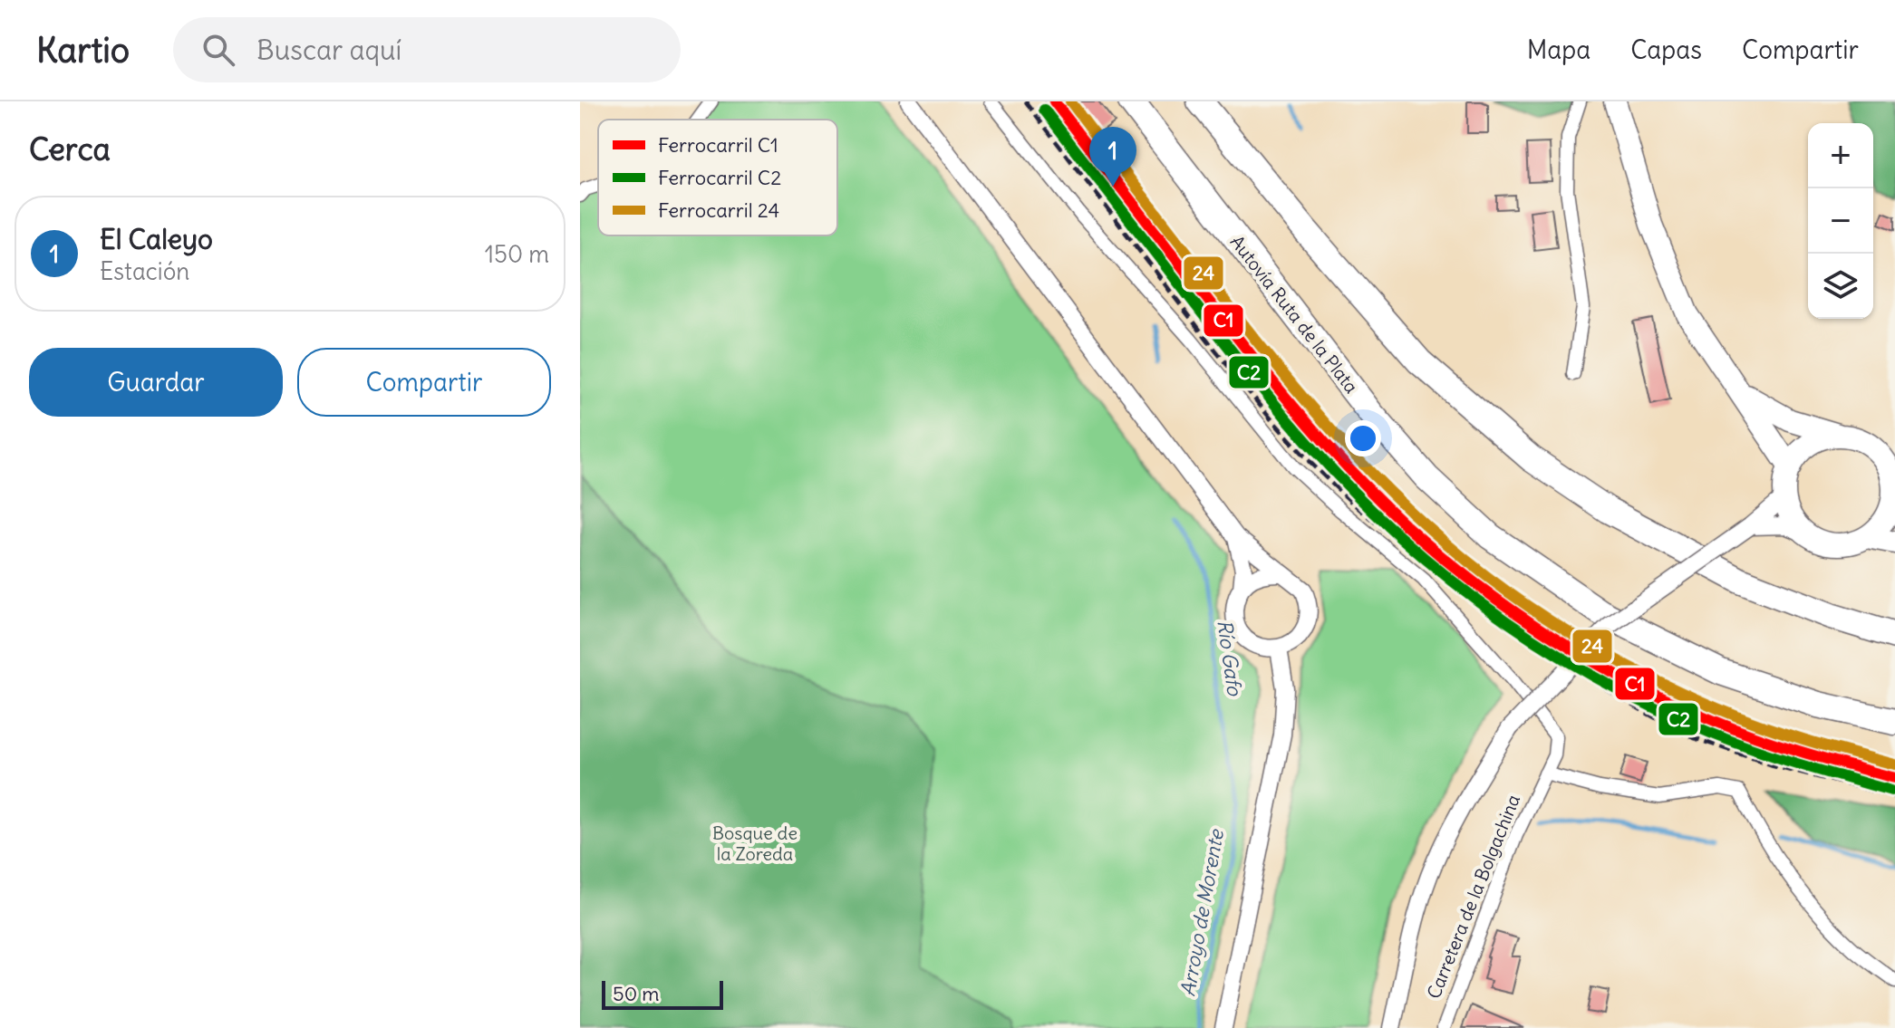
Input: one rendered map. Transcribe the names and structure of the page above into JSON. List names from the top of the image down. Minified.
{"streets":{"highway":["Autovía Ruta de la Plata"],"street":["Carretera de la Bolgachina"]},"water":["Río Gafo","Arroyo de Morente"],"parks":["Bosque de la Zoreda"],"lines":["rail line C1","rail line 24","rail line C2"],"legend":["Ferrocarril C1","Ferrocarril C2","Ferrocarril 24"],"scale_bar":"50 m","page":{"header":"Kartio","search":"Buscar aquí","nav":["Mapa","Capas","Compartir"],"heading":"Cerca","map_buttons":["+","−"],"pins":"1","list":[{"mark":"1","name":"El Caleyo","note":"Estación","value":"150 m"}],"buttons":["Guardar","Compartir"],"scale":"50 m"}}
